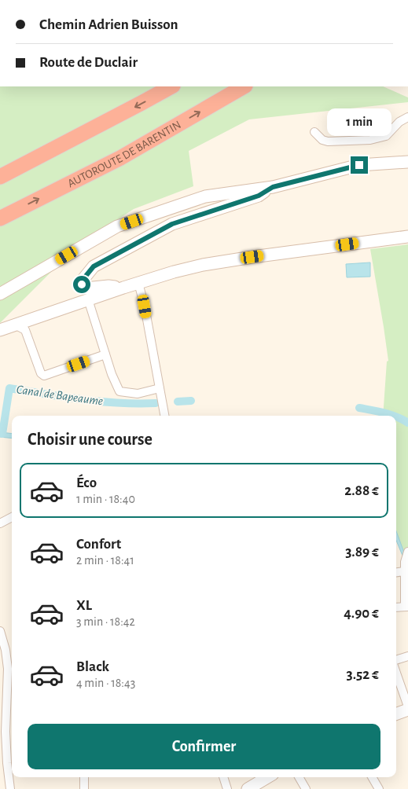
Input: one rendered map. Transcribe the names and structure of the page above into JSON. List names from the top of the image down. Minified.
{"streets":{"highway":["AUTOROUTE DE BARENTIN"]},"water":["Canal de Bapeaume"],"page":{"banner":["Chemin Adrien Buisson","Route de Duclair"],"bubble":"1 min","heading":"Choisir une course","list":[{"name":"Éco","note":"1 min · 18:40","value":"2.88 €"},{"name":"Confort","note":"2 min · 18:41","value":"3.89 €"},{"name":"XL","note":"3 min · 18:42","value":"4.90 €"},{"name":"Black","note":"4 min · 18:43","value":"3.52 €"}],"buttons":"Confirmer"}}
